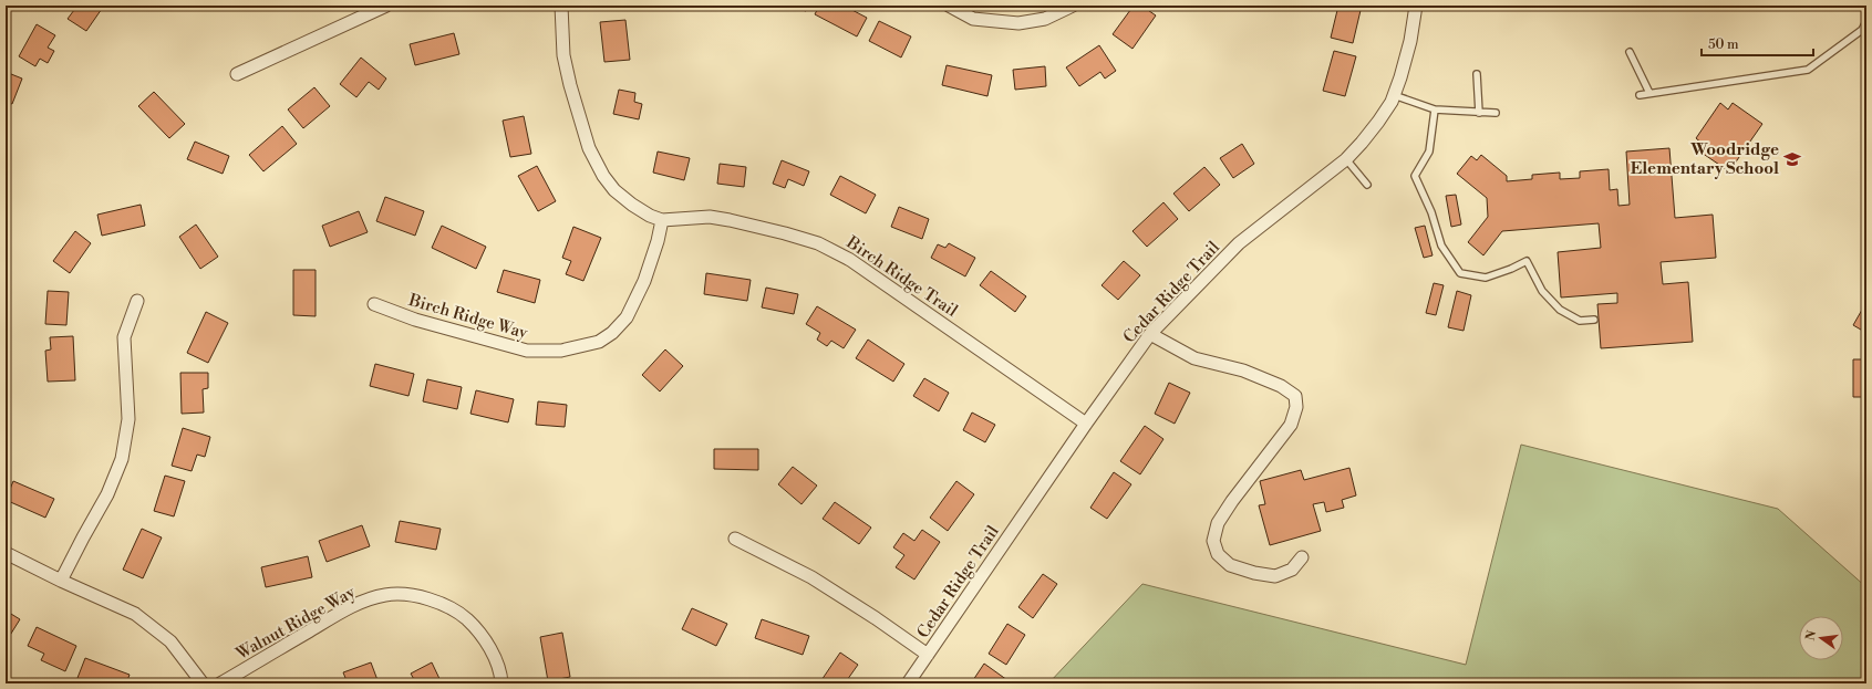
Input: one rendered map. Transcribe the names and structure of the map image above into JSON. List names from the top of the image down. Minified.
{"streets":{"street":["Birch Ridge Trail","Cedar Ridge Trail","Birch Ridge Way","Walnut Ridge Way"]},"crossings":[["Birch Ridge Trail","Cedar Ridge Trail"],["Birch Ridge Trail","Birch Ridge Way"]],"places":{"school or university":["Woodridge Elementary School"]},"scale_bar":"50 m","north":"left"}
